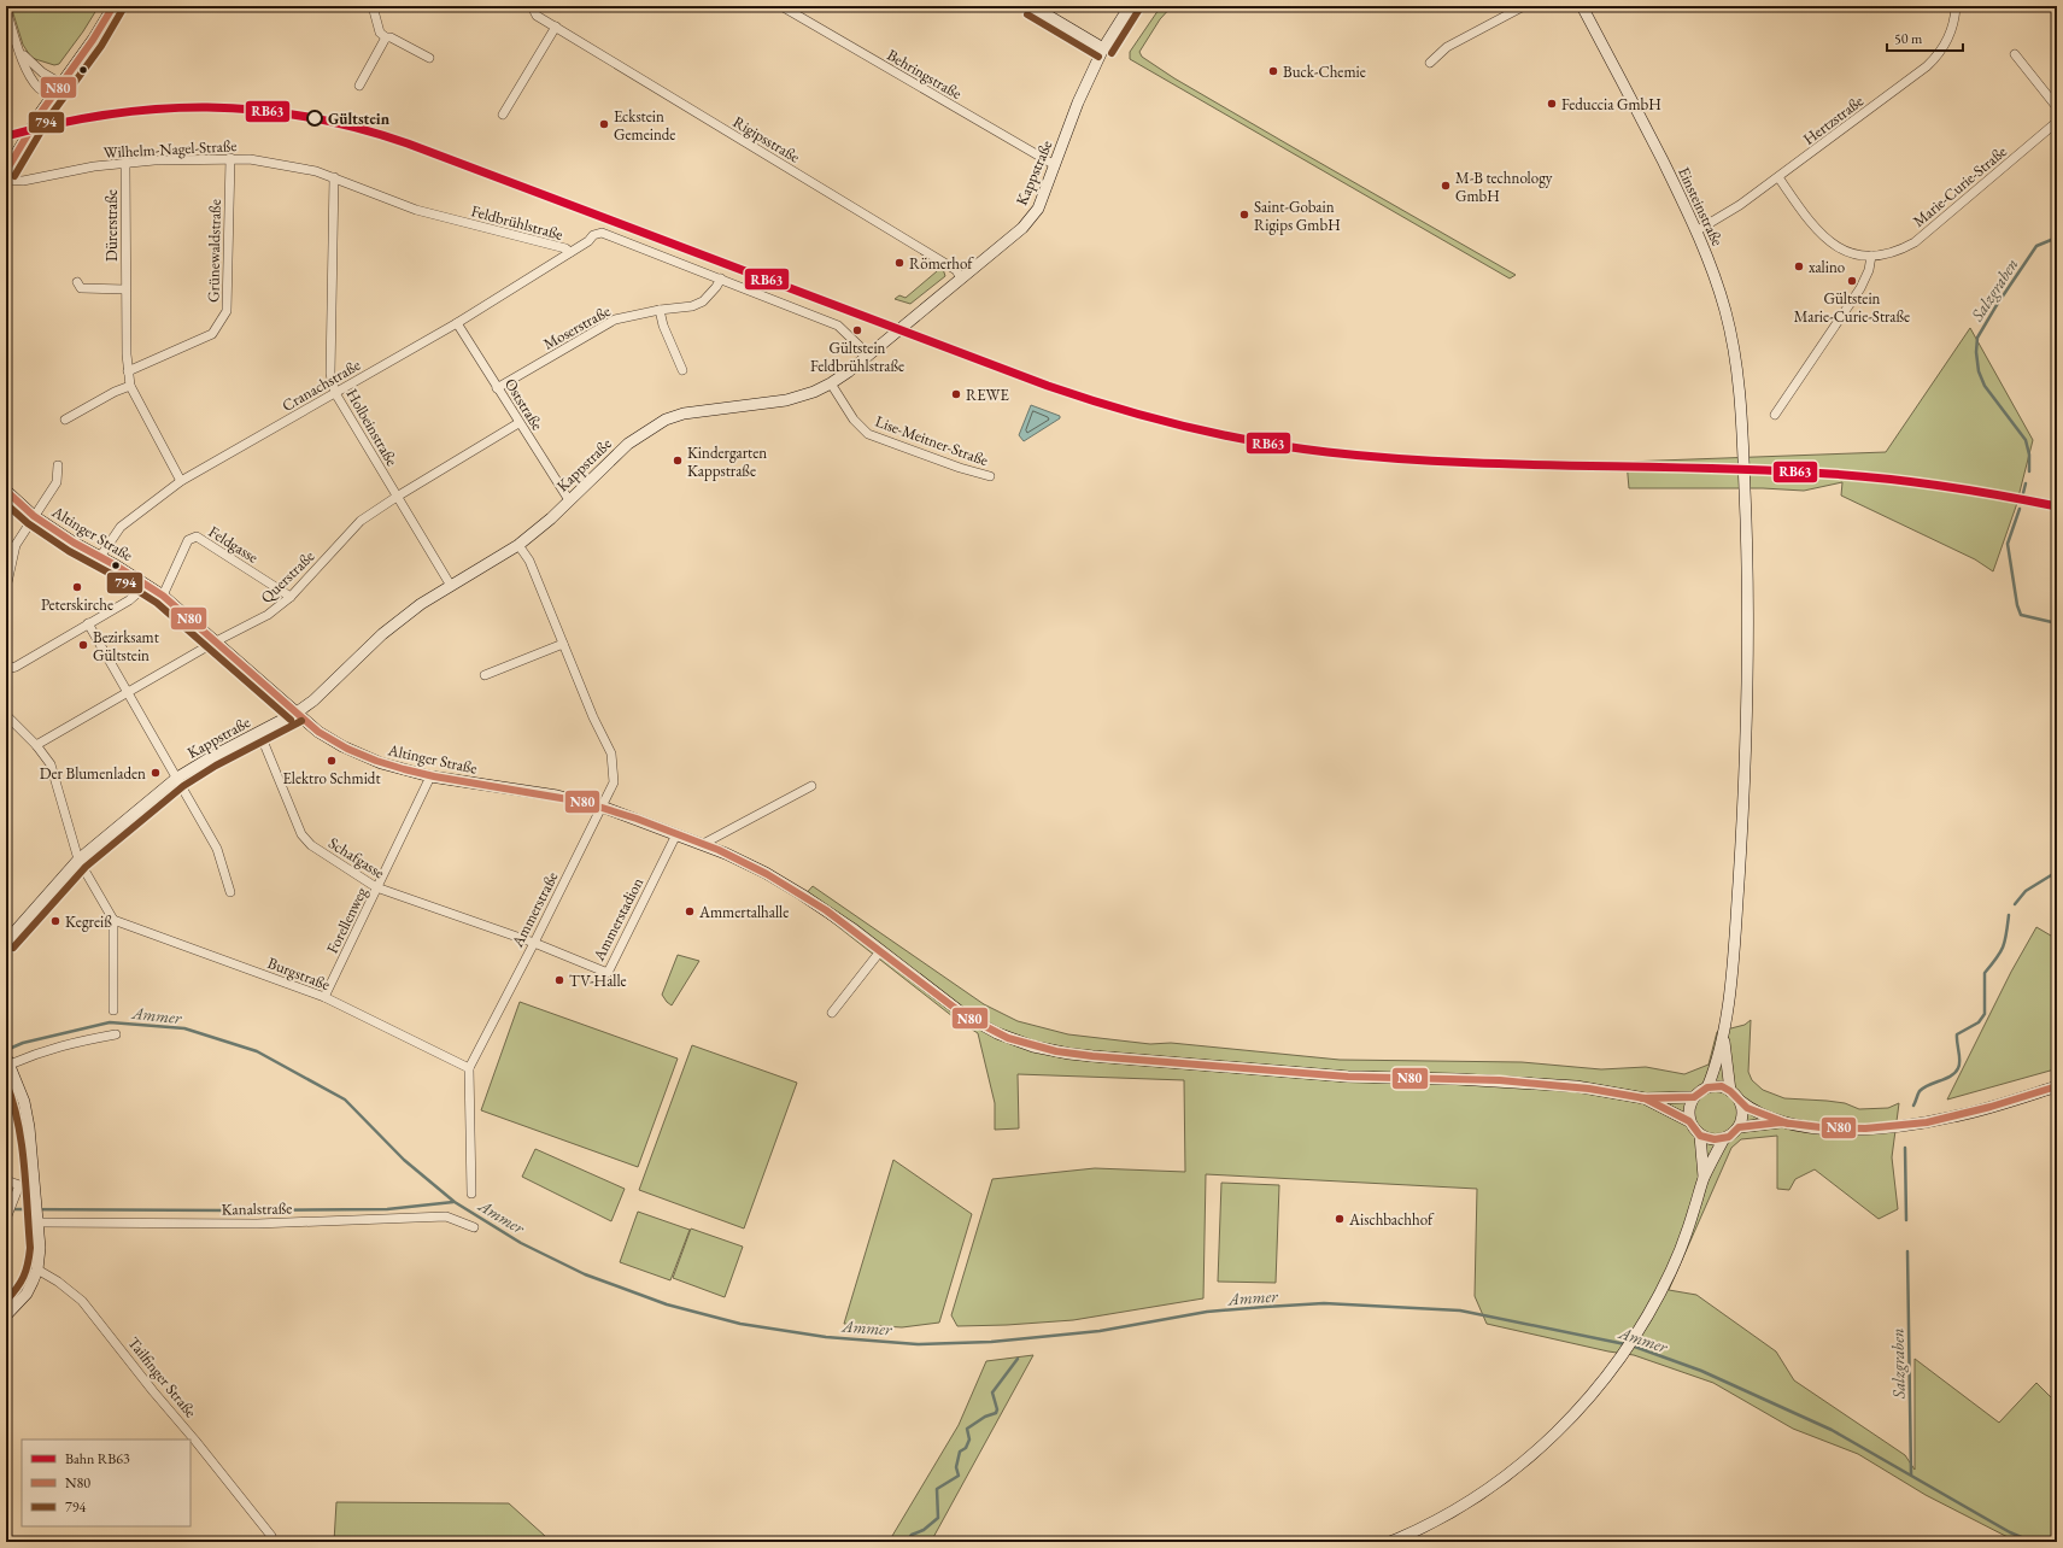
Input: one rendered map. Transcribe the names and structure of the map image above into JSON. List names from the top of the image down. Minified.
{"streets":{"street":["Behringstraße","Hertzstraße","Rigipsstraße","Wilhelm-Nagel-Straße","Kappstraße","Marie-Curie-Straße","Einsteinstraße","Feldbrühlstraße","Dürerstraße","Grünewaldstraße","Moserstraße","Cranachstraße","Oststraße","Holbeinstraße","Lise-Meitner-Straße","Altinger Straße","Feldgasse","Querstraße","Schafgasse","Ammerstraße","Ammerstadion","Forellenweg","Burgstraße","Kanalstraße","Tailfinger Straße"]},"crossings":[["Behringstraße","Kappstraße"],["Hertzstraße","Marie-Curie-Straße"],["Hertzstraße","Einsteinstraße"],["Rigipsstraße","Kappstraße"],["Wilhelm-Nagel-Straße","Feldbrühlstraße"],["Wilhelm-Nagel-Straße","Dürerstraße"],["Wilhelm-Nagel-Straße","Grünewaldstraße"],["Wilhelm-Nagel-Straße","Holbeinstraße"],["Kappstraße","Feldbrühlstraße"],["Kappstraße","Oststraße"],["Kappstraße","Holbeinstraße"],["Kappstraße","Lise-Meitner-Straße"],["Kappstraße","Altinger Straße"],["Kappstraße","Schafgasse"],["Kappstraße","Ammerstraße"],["Feldbrühlstraße","Moserstraße"],["Feldbrühlstraße","Cranachstraße"],["Feldbrühlstraße","Holbeinstraße"],["Dürerstraße","Grünewaldstraße"],["Dürerstraße","Cranachstraße"],["Moserstraße","Oststraße"],["Cranachstraße","Oststraße"],["Cranachstraße","Holbeinstraße"],["Cranachstraße","Altinger Straße"],["Oststraße","Querstraße"],["Holbeinstraße","Querstraße"],["Altinger Straße","Feldgasse"],["Altinger Straße","Querstraße"],["Altinger Straße","Ammerstraße"],["Altinger Straße","Ammerstadion"],["Altinger Straße","Forellenweg"],["Feldgasse","Querstraße"],["Schafgasse","Ammerstraße"],["Schafgasse","Ammerstadion"],["Schafgasse","Forellenweg"],["Ammerstraße","Ammerstadion"],["Ammerstraße","Burgstraße"],["Forellenweg","Burgstraße"]],"water":["Salzgraben","Ammer"],"places":["Buck-Chemie","Feduccia GmbH","Gültstein","Eckstein Gemeinde","M-B technology GmbH","Saint-Gobain Rigips GmbH","Römerhof","xalino","Gültstein Marie-Curie-Straße","Gültstein Feldbrühlstraße","REWE","Kindergarten Kappstraße","Peterskirche","Bezirksamt Gültstein","Elektro Schmidt","Der Blumenladen","Ammertalhalle","Kegreiß","TV-Halle","Aischbachhof"],"lines":["transit line N80","transit line 794","rail line RB63"],"legend":["Bahn RB63","N80","794"],"scale_bar":"50 m"}
